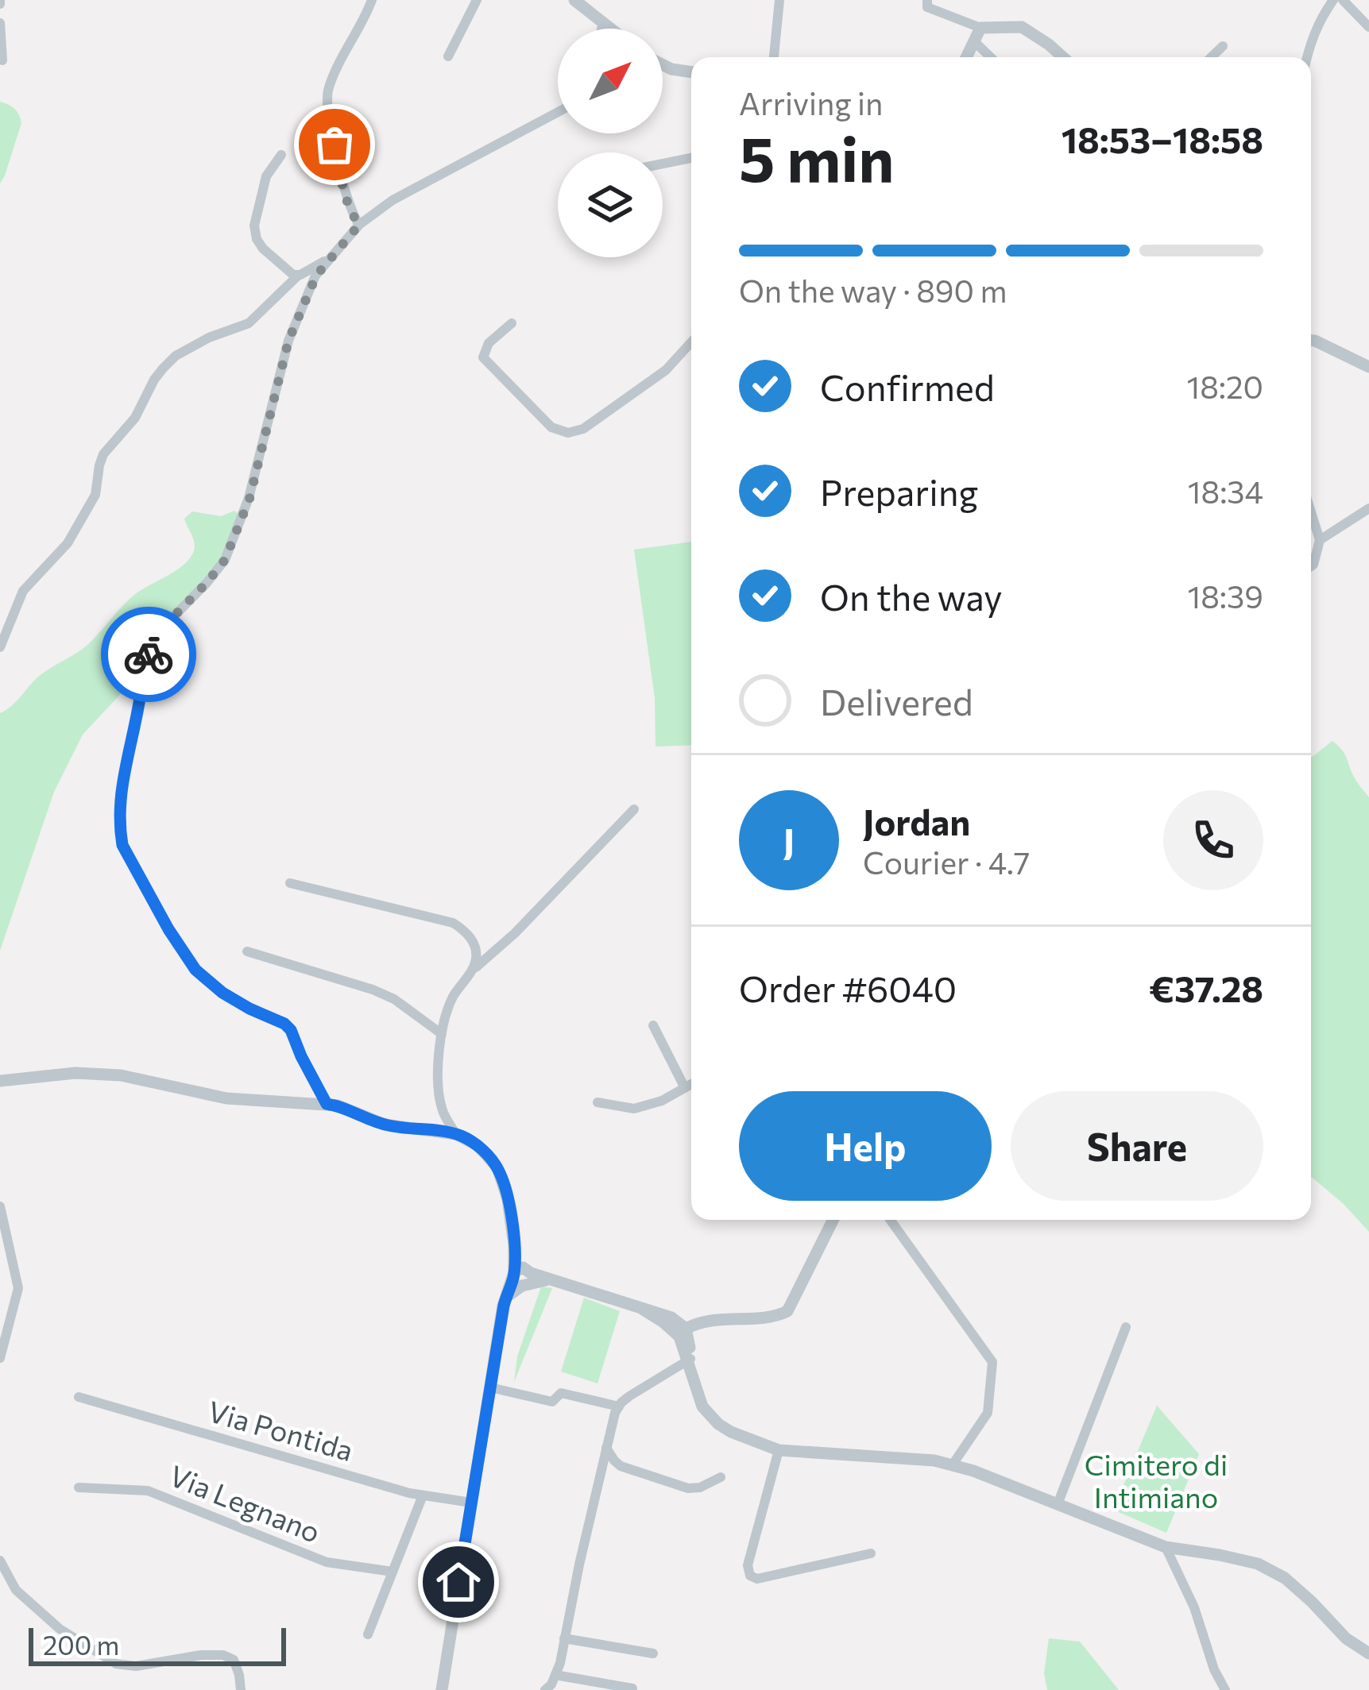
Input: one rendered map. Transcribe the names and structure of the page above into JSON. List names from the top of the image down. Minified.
{"streets":{"street":["Via Pontida","Via Legnano"]},"parks":["Cimitero di Intimiano"],"scale_bar":"200 m","north":"top right","page":{"heading":["5 min","Arriving in","18:53–18:58"],"panel":["Jordan","Courier · 4.7","Order #6040","€37.28"],"bar":"On the way · 890 m","list":[["Confirmed","18:20"],["Preparing","18:34"],["On the way","18:39"],"Delivered"],"round":"J","buttons":["Help","Share"],"scale":"200 m"}}
